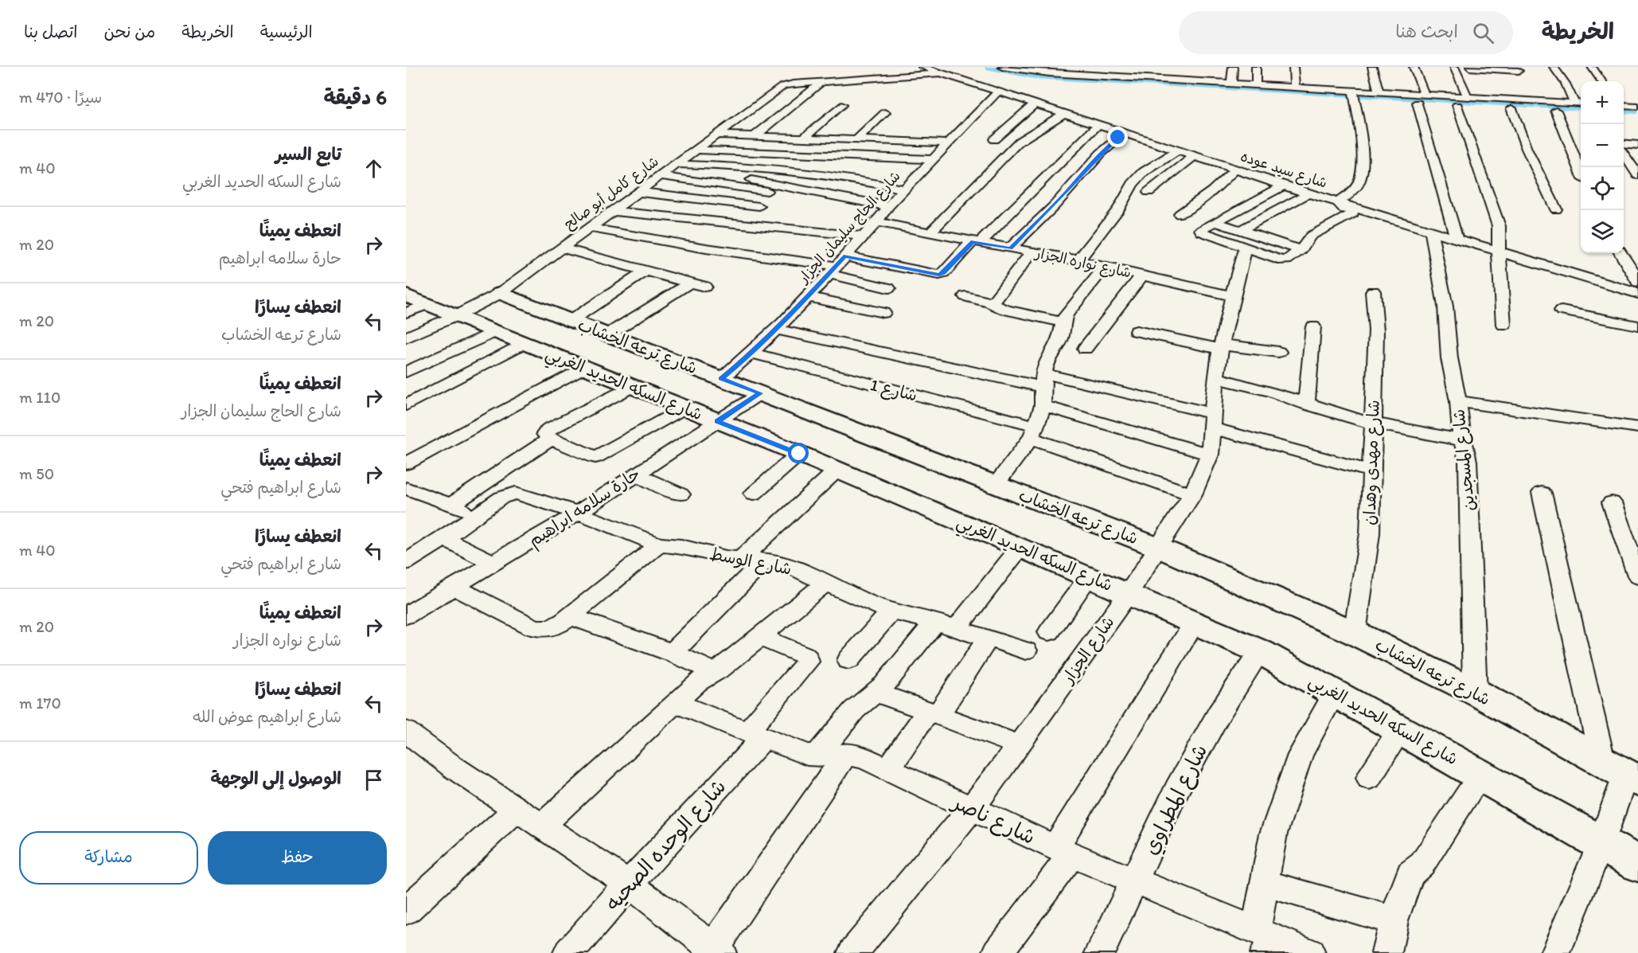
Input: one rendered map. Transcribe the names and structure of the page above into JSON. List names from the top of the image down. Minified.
{"streets":{"street":["شارع سيد عوده","شارع كامل أبو صالح","شارع الحاج سليمان الجزار","شارع نواره الجزار","شارع ترعه الخشاب","شارع السكه الحديد الغربي","شارع 1","شارع المسجدين","شارع مهدى وهدان","حارة سلامه ابراهيم","شارع الوسط","شارع الجزار","شارع المطراوي","شارع ناصر","شارع الوحده الصحيه"]},"crossings":[["شارع سيد عوده","شارع الحاج سليمان الجزار"],["شارع سيد عوده","شارع المسجدين"],["شارع كامل أبو صالح","شارع ترعه الخشاب"],["شارع كامل أبو صالح","شارع السكه الحديد الغربي"],["شارع الحاج سليمان الجزار","شارع نواره الجزار"],["شارع الحاج سليمان الجزار","شارع ترعه الخشاب"],["شارع الحاج سليمان الجزار","شارع 1"],["شارع نواره الجزار","شارع الجزار"],["شارع ترعه الخشاب","شارع المسجدين"],["شارع ترعه الخشاب","شارع مهدى وهدان"],["شارع ترعه الخشاب","حارة سلامه ابراهيم"],["شارع ترعه الخشاب","شارع الجزار"],["شارع السكه الحديد الغربي","حارة سلامه ابراهيم"],["شارع السكه الحديد الغربي","شارع الجزار"],["شارع السكه الحديد الغربي","شارع المطراوي"],["شارع 1","شارع الجزار"],["حارة سلامه ابراهيم","شارع الوسط"],["شارع الجزار","شارع ناصر"],["شارع المطراوي","شارع ناصر"],["شارع ناصر","شارع الوحده الصحيه"]],"page":{"header":"الخريطة","search":"ابحث هنا","nav":["الرئيسية","الخريطة","من نحن","اتصل بنا"],"heading":["6 دقيقة","سيرًا · 470 m"],"map_buttons":["+","−"],"list":[["تابع السير","شارع السكه الحديد الغربي","40 m"],["انعطف يمينًا","حارة سلامه ابراهيم","20 m"],["انعطف يسارًا","شارع ترعه الخشاب","20 m"],["انعطف يمينًا","شارع الحاج سليمان الجزار","110 m"],["انعطف يمينًا","شارع ابراهيم فتحي","50 m"],["انعطف يسارًا","شارع ابراهيم فتحي","40 m"],["انعطف يمينًا","شارع نواره الجزار","20 m"],["انعطف يسارًا","شارع ابراهيم عوض الله","170 m"],"الوصول إلى الوجهة"],"buttons":["حفظ","مشاركة"]}}
